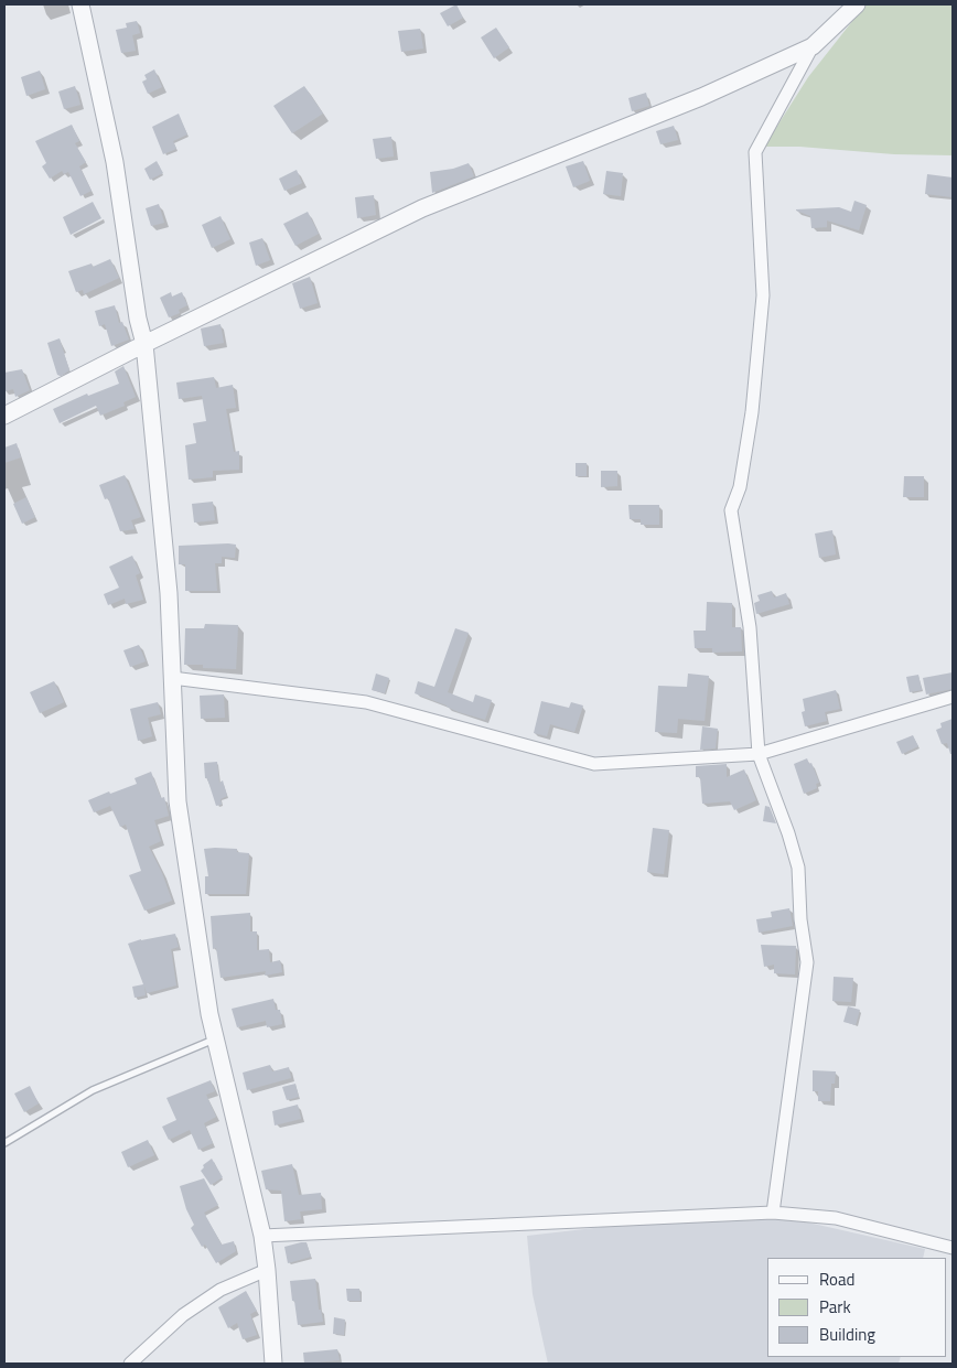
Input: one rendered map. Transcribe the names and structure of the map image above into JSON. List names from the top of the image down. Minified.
{"legend":["Road","Park","Building"]}
